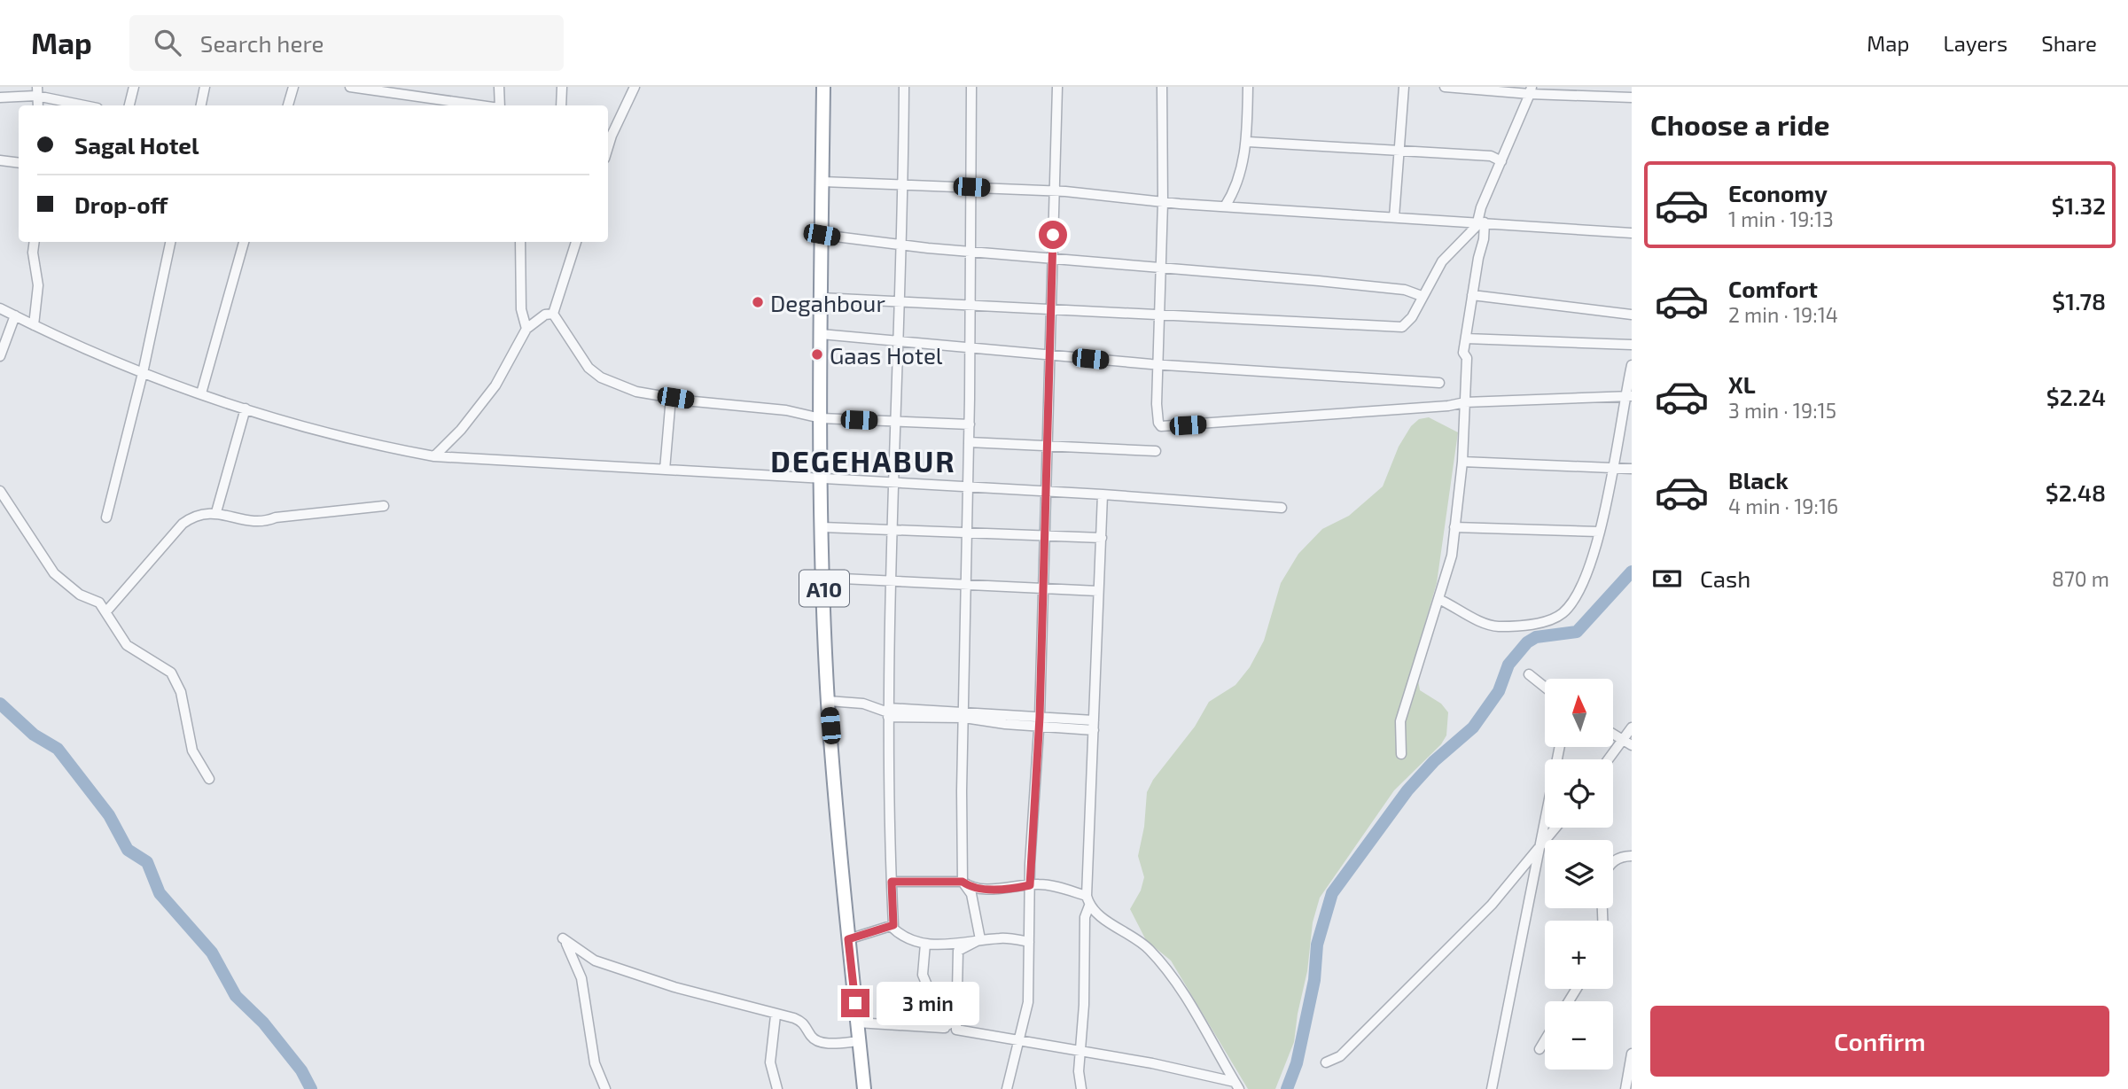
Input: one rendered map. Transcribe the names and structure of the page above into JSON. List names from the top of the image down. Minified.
{"streets":{"highway":["A10"]},"districts":["DEGEHABUR"],"places":["Degahbour","Gaas Hotel"],"north":"top","page":{"header":"Map","search":"Search here","nav":["Map","Layers","Share"],"heading":"Choose a ride","banner":["Sagal Hotel","Drop-off"],"list":[{"name":"Economy","note":"1 min · 19:13","value":"$1.32"},{"name":"Comfort","note":"2 min · 19:14","value":"$1.78"},{"name":"XL","note":"3 min · 19:15","value":"$2.24"},{"name":"Black","note":"4 min · 19:16","value":"$2.48"}],"pay":["Cash","870 m"],"map_buttons":["+","−"],"bubble":"3 min","buttons":"Confirm"}}
